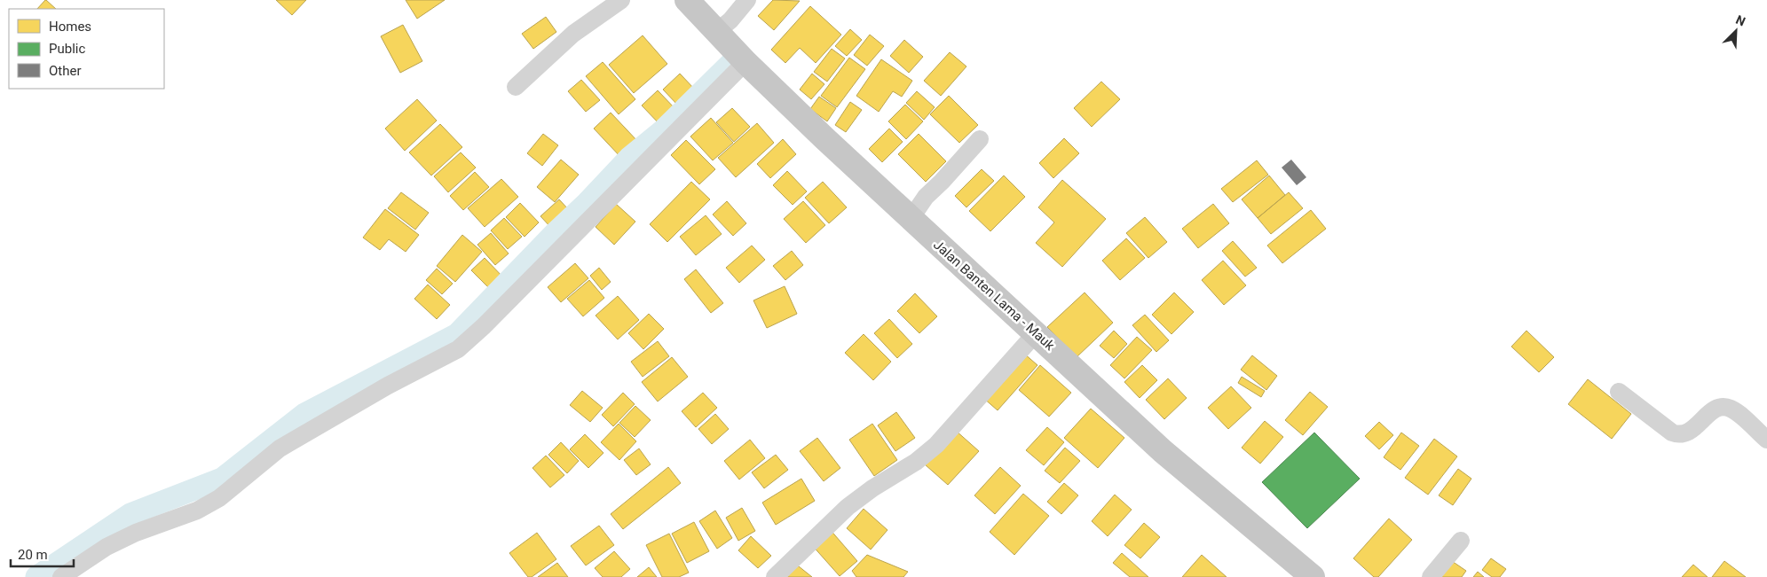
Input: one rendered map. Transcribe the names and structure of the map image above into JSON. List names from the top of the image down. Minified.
{"streets":{"main road":["Jalan Banten Lama - Mauk"]},"legend":["Homes","Public","Other"],"scale_bar":"20 m","north":"top right"}
